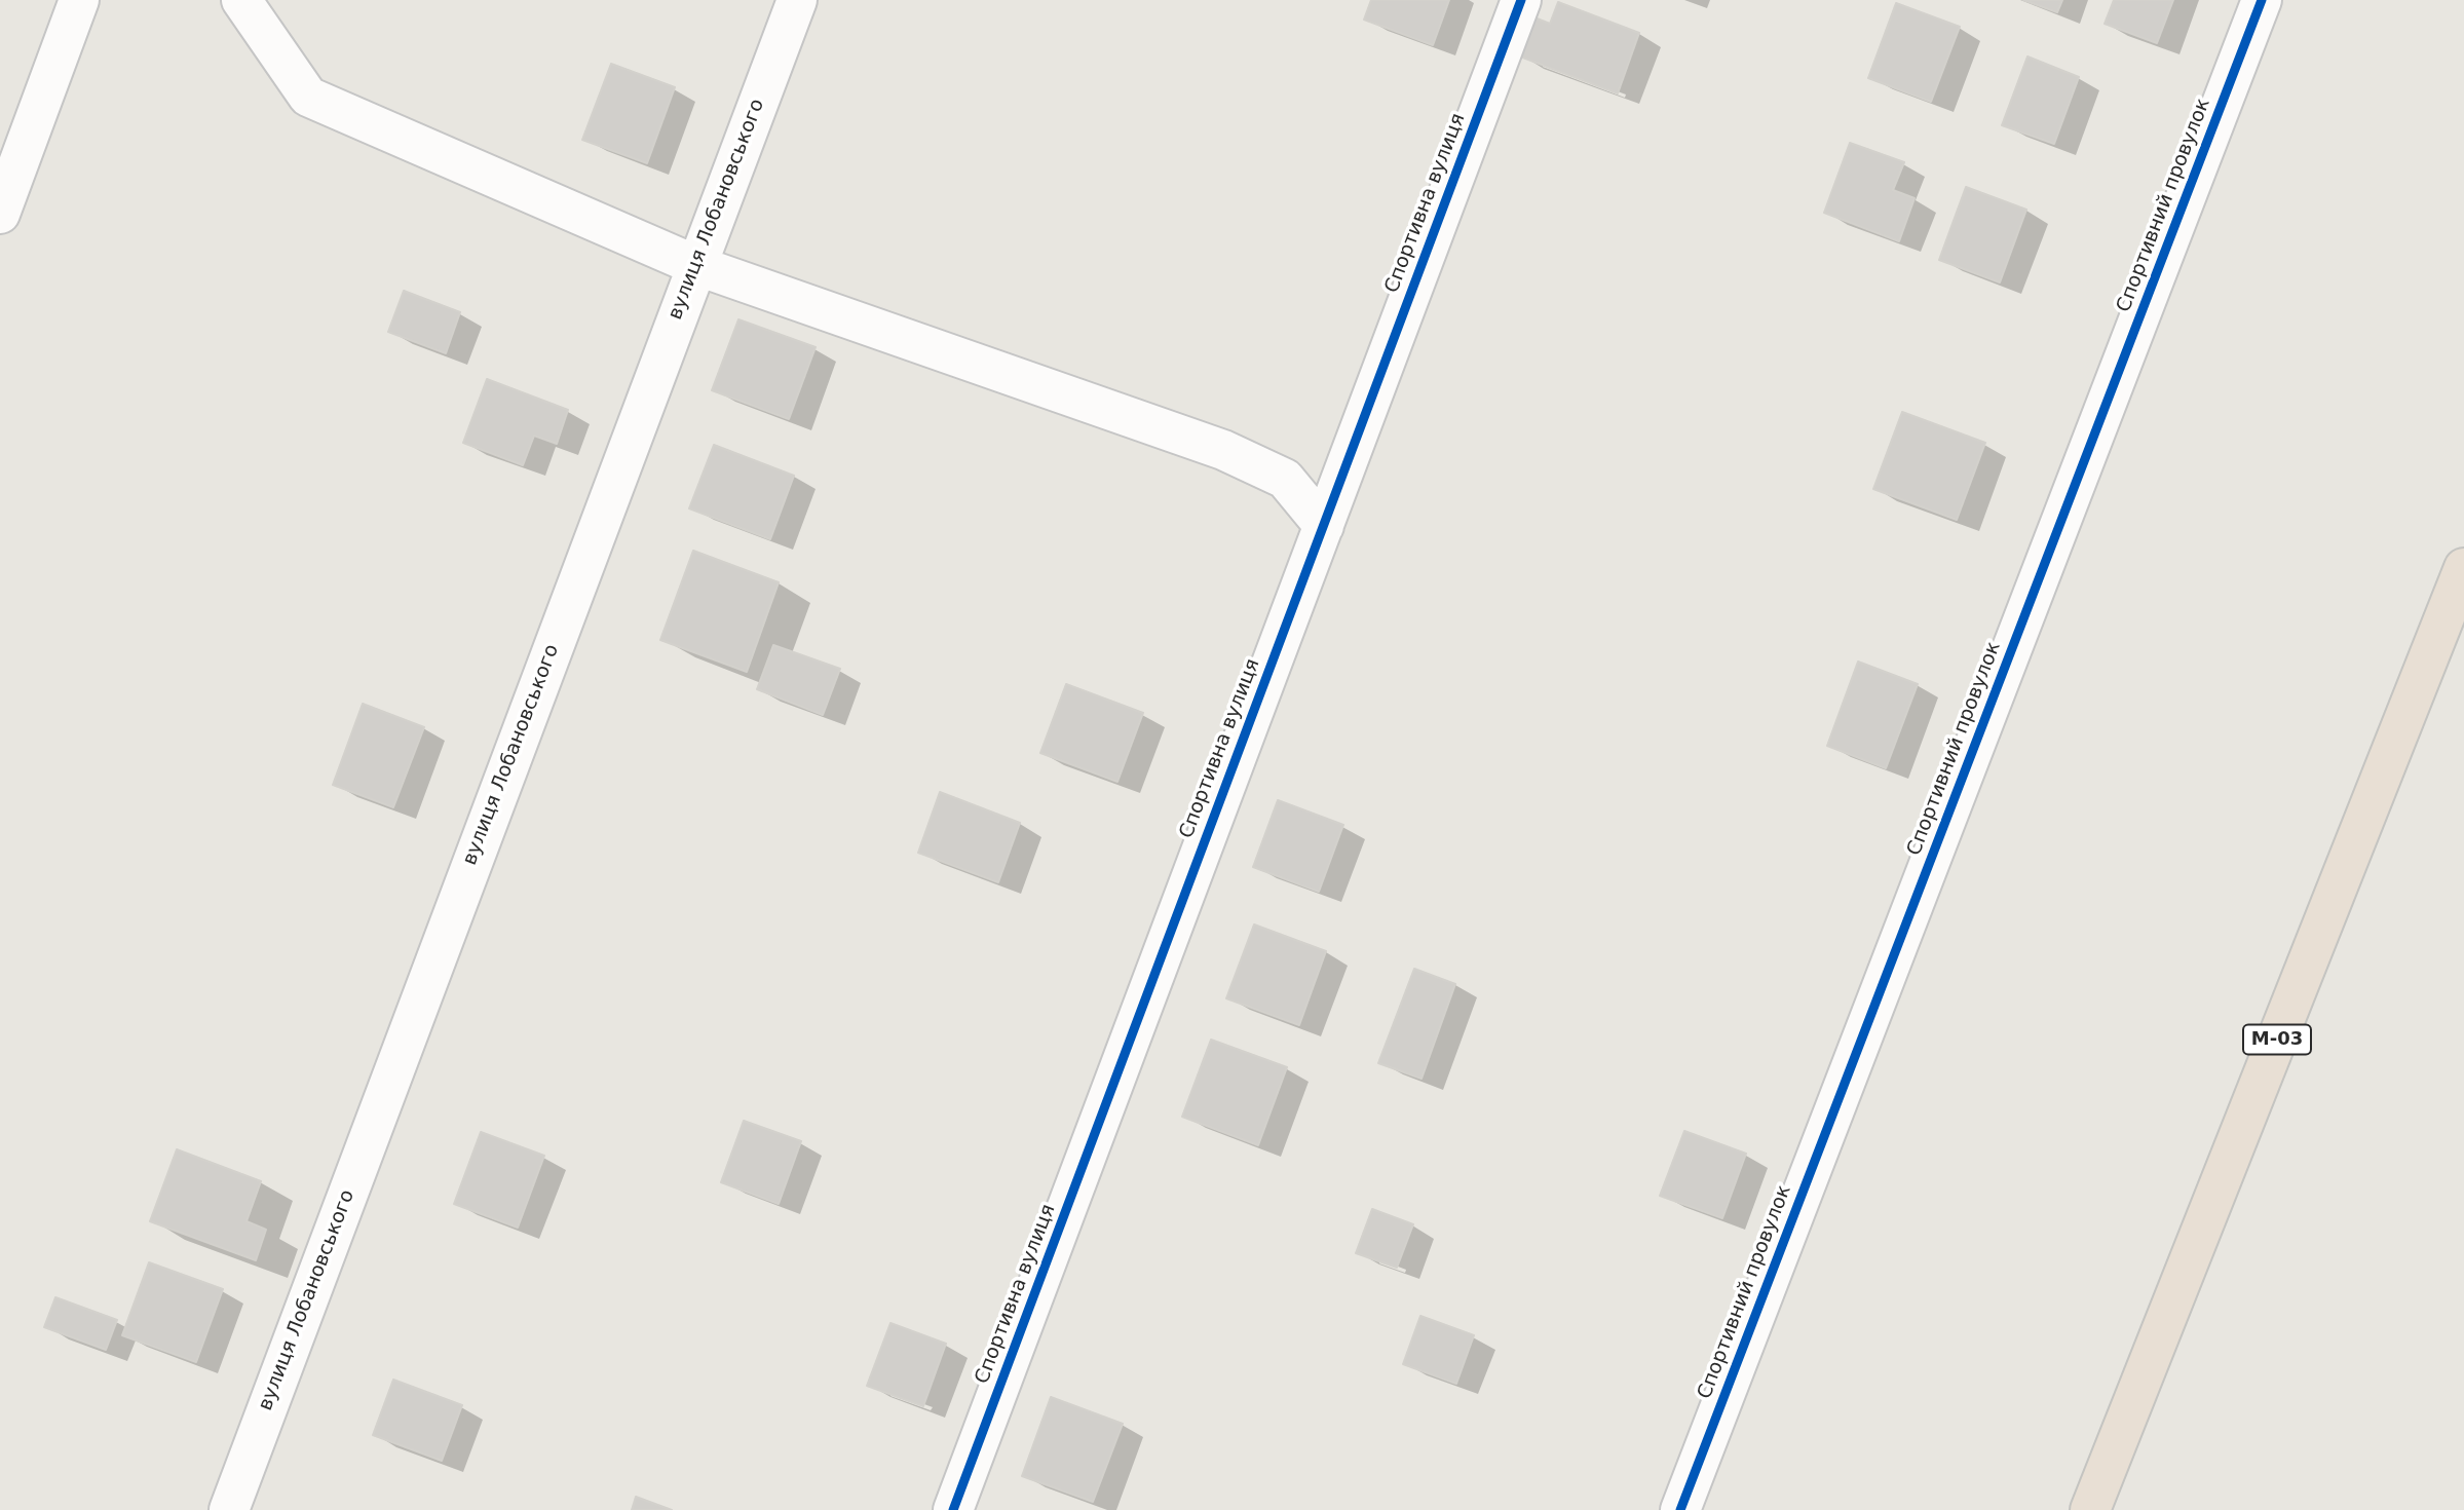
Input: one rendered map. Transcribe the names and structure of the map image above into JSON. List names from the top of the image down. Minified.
{"streets":{"highway":["М-03"],"street":["Спортивна вулиця","Спортивний провулок","вулиця Лобановського"]}}
